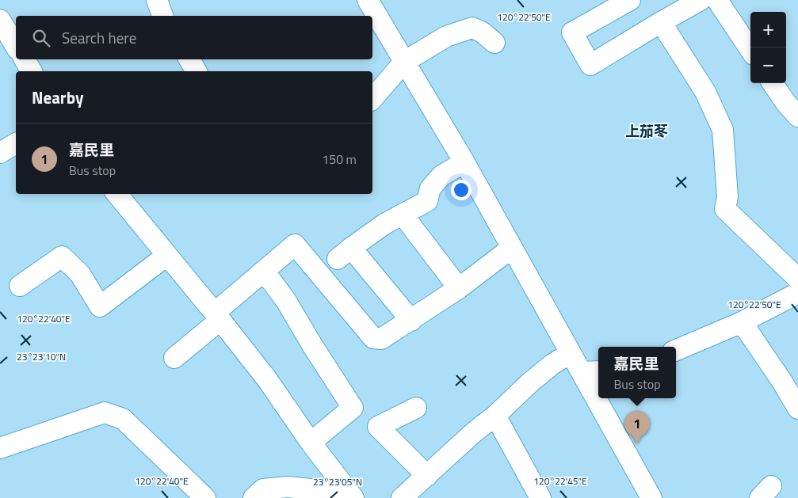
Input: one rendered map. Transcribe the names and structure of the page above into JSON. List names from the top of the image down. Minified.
{"districts":["上茄苳"],"page":{"map_buttons":["+","−"],"search":"Search here","heading":"Nearby","list":[{"mark":"1","name":"嘉民里","note":"Bus stop","value":"150 m"}],"popup":["嘉民里","Bus stop"],"pins":"1"},"coordinates":["120°22'50\"E","120°22'40\"E","23°23'10\"N","120°22'45\"E","23°23'05\"N"]}
